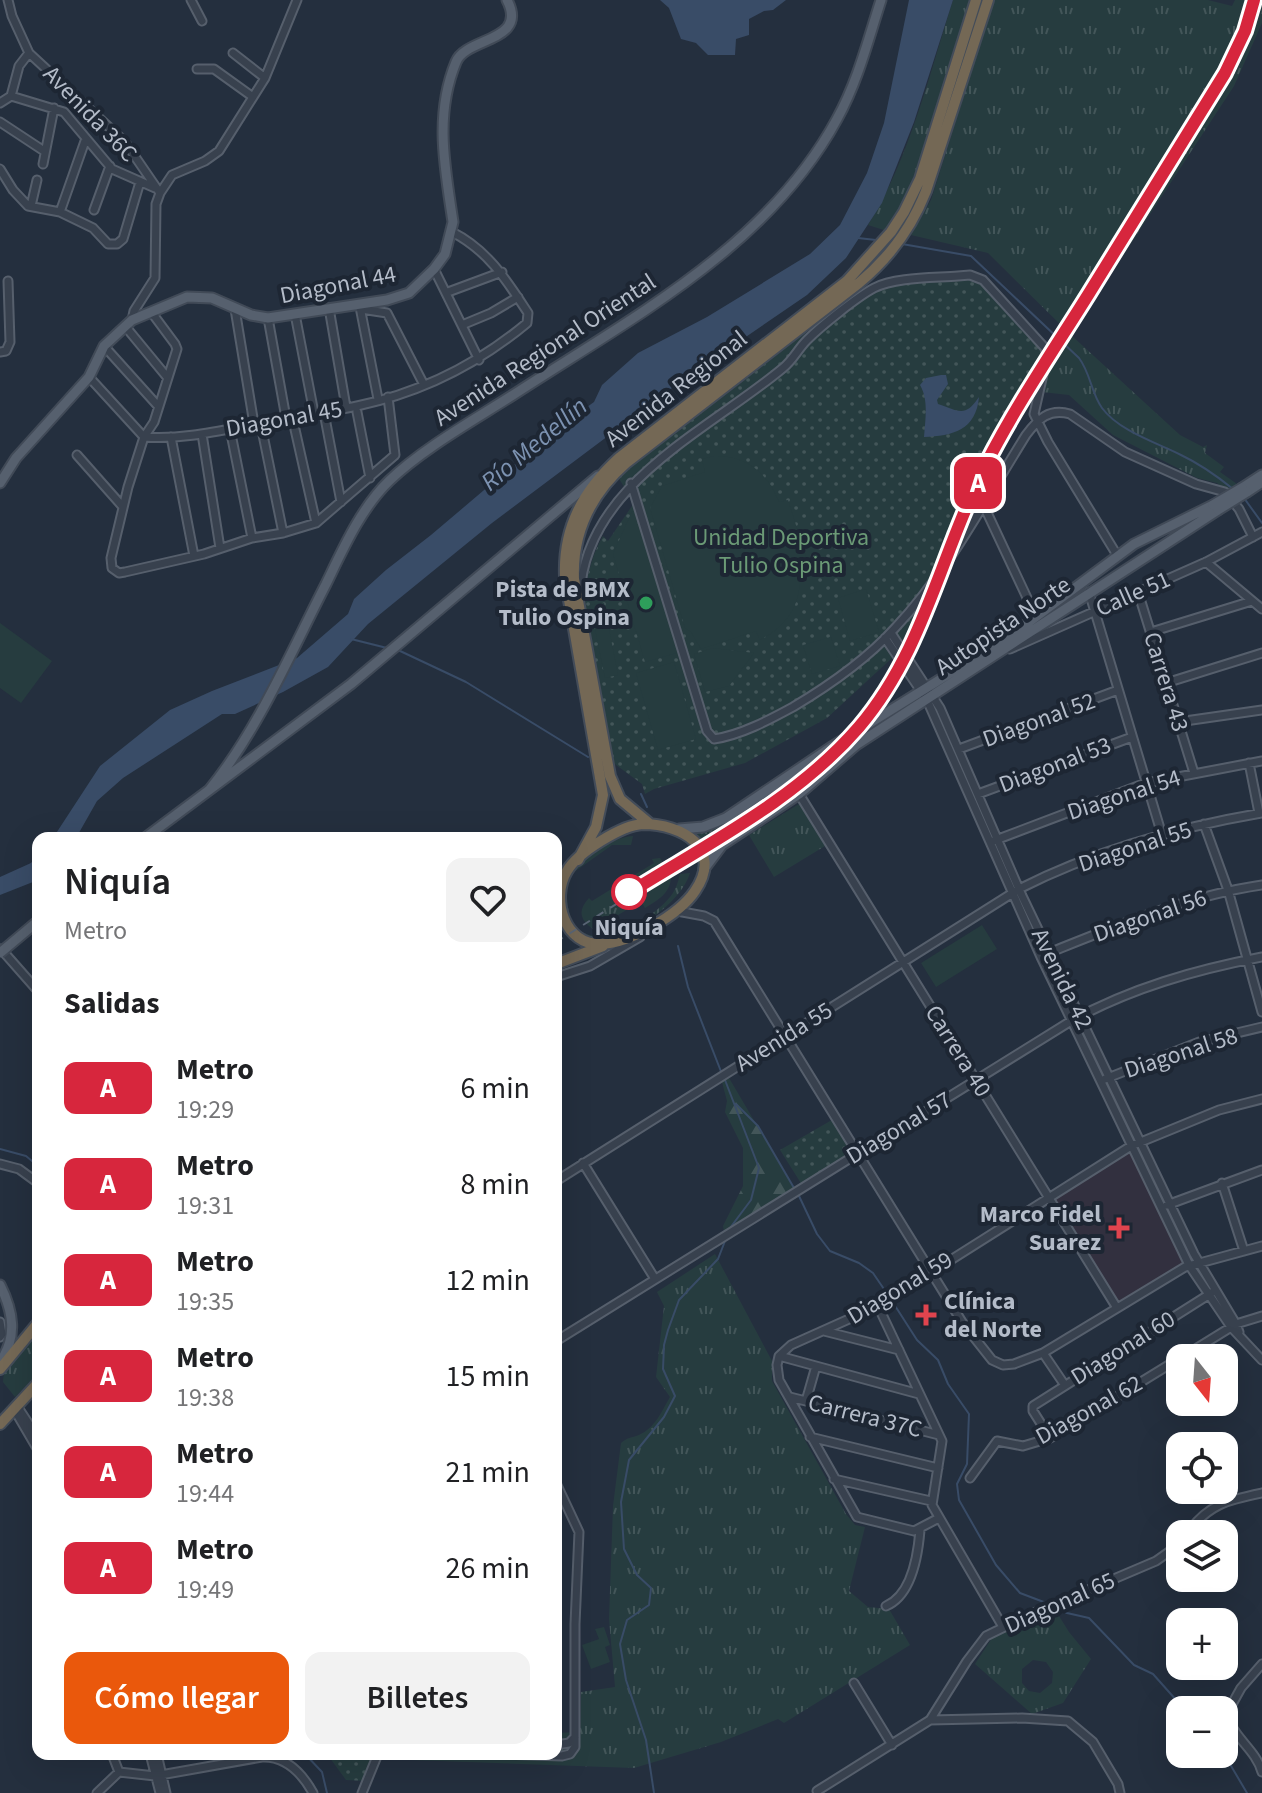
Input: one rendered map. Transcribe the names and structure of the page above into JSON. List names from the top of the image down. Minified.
{"streets":{"highway":["Avenida Regional"],"main road":["Diagonal 44","Avenida Regional Oriental","Autopista Norte"],"street":["Avenida 36C","Diagonal 45","Calle 51","Carrera 43","Diagonal 52","Diagonal 53","Diagonal 54","Diagonal 55","Diagonal 56","Avenida 42","Avenida 55","Carrera 40","Diagonal 58","Diagonal 57","Diagonal 59","Diagonal 60","Diagonal 62","Carrera 37C","Diagonal 65"]},"crossings":[["Calle 51","Autopista Norte"],["Calle 51","Carrera 43"],["Autopista Norte","Avenida 42"],["Autopista Norte","Carrera 40"],["Carrera 43","Diagonal 54"],["Diagonal 52","Avenida 42"],["Diagonal 53","Avenida 42"],["Diagonal 54","Avenida 42"],["Diagonal 55","Avenida 42"],["Diagonal 55","Avenida 55"],["Diagonal 56","Avenida 42"],["Avenida 42","Avenida 55"],["Avenida 42","Diagonal 58"],["Avenida 42","Diagonal 57"],["Avenida 42","Diagonal 59"],["Avenida 42","Diagonal 60"],["Avenida 42","Diagonal 62"],["Avenida 55","Carrera 40"],["Carrera 40","Diagonal 57"],["Carrera 40","Diagonal 59"],["Carrera 40","Diagonal 60"],["Diagonal 59","Diagonal 60"],["Diagonal 60","Diagonal 62"]],"water":["Río Medellín"],"parks":["Unidad Deportiva Tulio Ospina"],"places":{"other":["Pista de BMX Tulio Ospina","Niquía"],"health":["Marco Fidel Suarez","Clínica del Norte"]},"lines":["metro line A"],"north":"bottom","page":{"on_map":"A","heading":[["Niquía","Metro"],"Salidas"],"list":[{"mark":"A","name":"Metro","note":"19:29","value":"6 min"},{"mark":"A","name":"Metro","note":"19:31","value":"8 min"},{"mark":"A","name":"Metro","note":"19:35","value":"12 min"},{"mark":"A","name":"Metro","note":"19:38","value":"15 min"},{"mark":"A","name":"Metro","note":"19:44","value":"21 min"},{"mark":"A","name":"Metro","note":"19:49","value":"26 min"}],"map_buttons":["+","−"],"buttons":["Cómo llegar","Billetes"]}}
